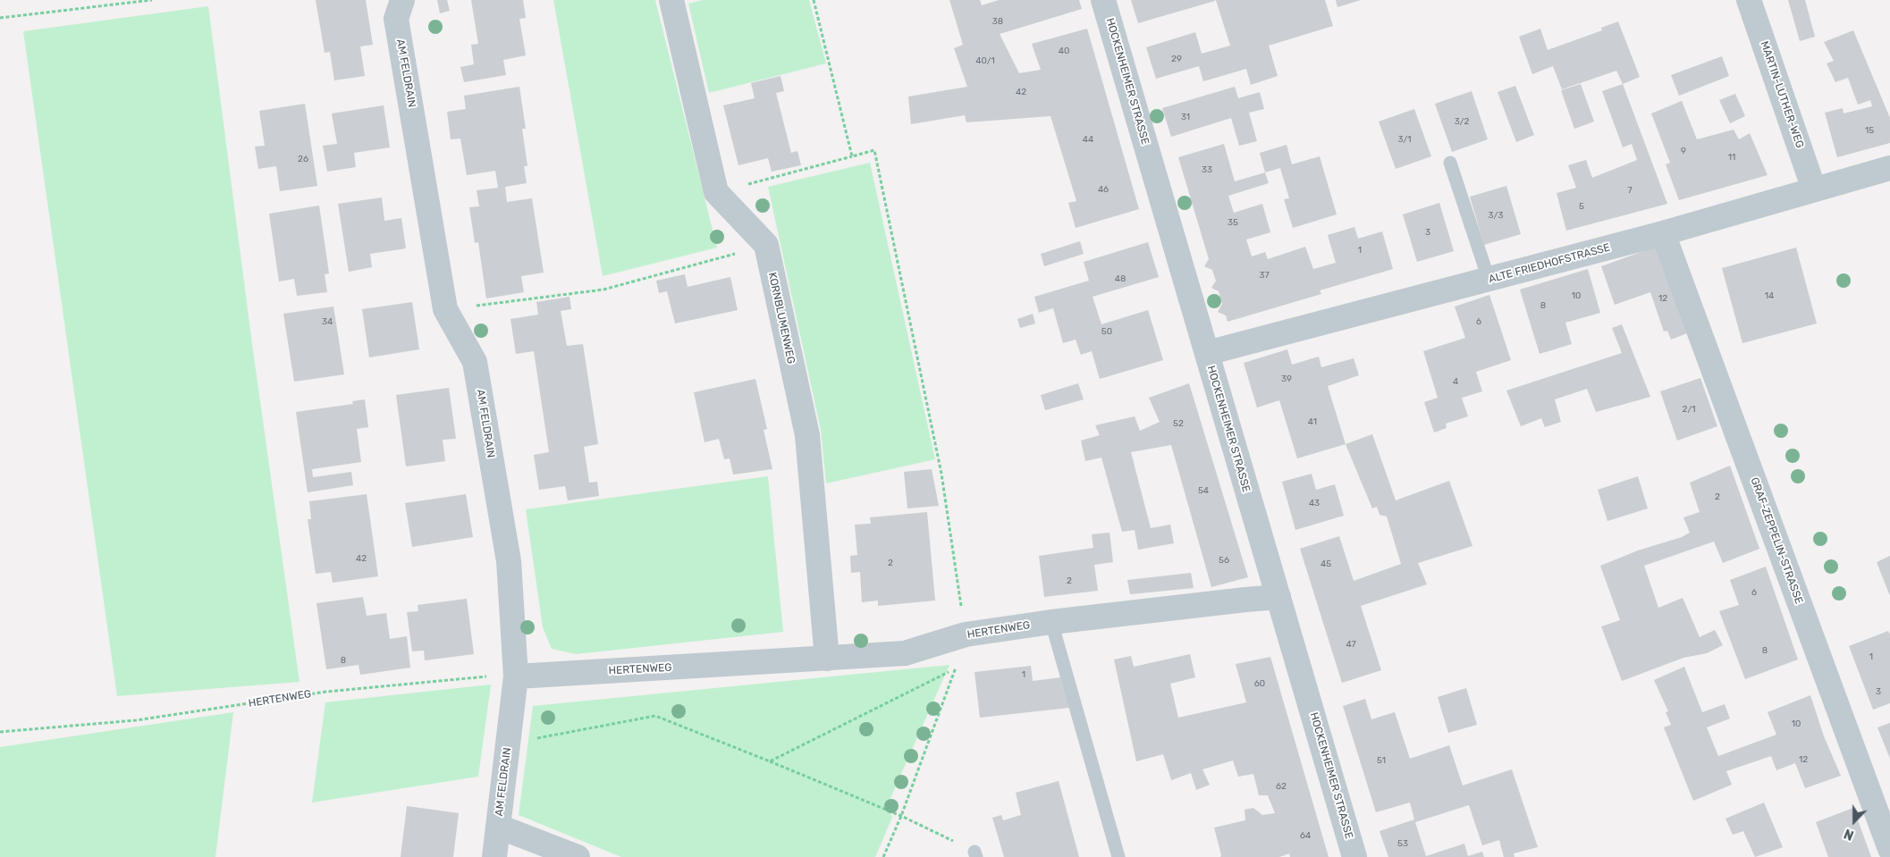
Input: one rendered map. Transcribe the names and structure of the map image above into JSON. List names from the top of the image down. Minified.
{"streets":{"street":["AM FELDRAIN","HOCKENHEIMER STRASSE","MARTIN-LUTHER-WEG","ALTE FRIEDHOFSTRASSE","KORNBLUMENWEG","GRAF-ZEPPELIN-STRASSE","HERTENWEG"]},"crossings":[["AM FELDRAIN","HERTENWEG"],["HOCKENHEIMER STRASSE","ALTE FRIEDHOFSTRASSE"],["HOCKENHEIMER STRASSE","HERTENWEG"],["MARTIN-LUTHER-WEG","ALTE FRIEDHOFSTRASSE"],["ALTE FRIEDHOFSTRASSE","GRAF-ZEPPELIN-STRASSE"],["KORNBLUMENWEG","HERTENWEG"]],"house_numbers":["38","40","29","40/1","42","31","3/2","15","44","3/1","9","11","26","33","46","7","5","3/3","35","3","1","37","48","10","14","12","8","34","6","50","39","4","2/1","41","52","54","2","43","42","56","2","45","2","6","47","8","1","8","1","60","3","10","12","51","62","64","53"],"north":"bottom"}
